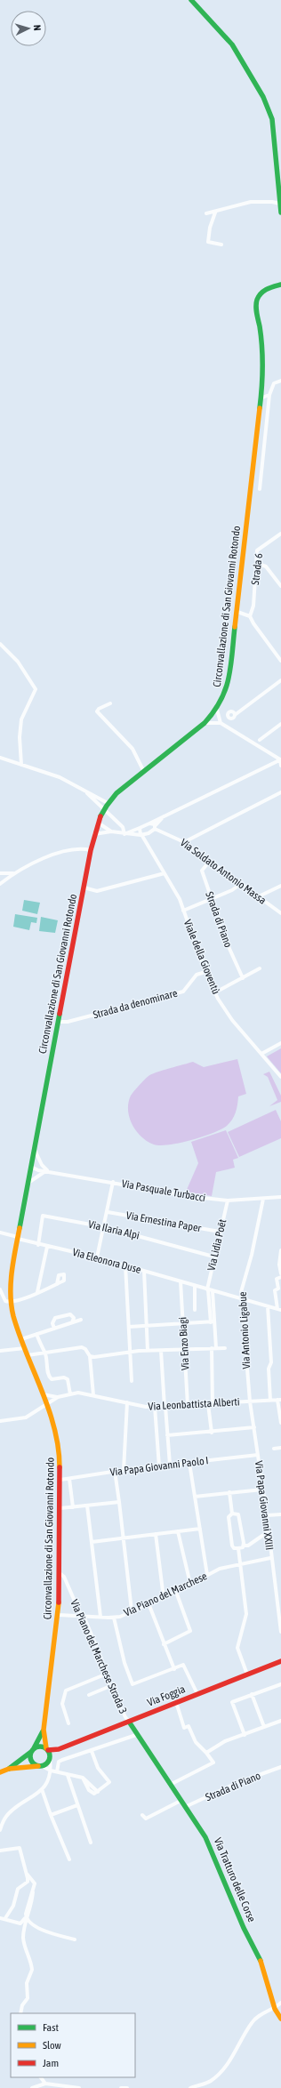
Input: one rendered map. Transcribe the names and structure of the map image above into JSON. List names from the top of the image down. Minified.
{"streets":{"main road":["Circonvallazione di San Giovanni Rotondo","Via Foggia","Via Tratturo delle Corse"],"street":["Strada 6","Via Soldato Antonio Massa","Strada di Piano","Viale della Gioventù","Strada da denominare","Via Pasquale Turbacci","Via Ernestina Paper","Via Ilaria Alpi","Via Lidia Poët","Via Eleonora Duse","Via Antonio Ligabue","Via Enzo Biagi","Via Leonbattista Alberti","Via Papa Giovanni Paolo I","Via Papa Giovanni XXIII","Via Piano del Marchese","Via Piano del Marchese Strada 3"]},"crossings":[["Circonvallazione di San Giovanni Rotondo","Strada da denominare"],["Circonvallazione di San Giovanni Rotondo","Via Pasquale Turbacci"],["Circonvallazione di San Giovanni Rotondo","Via Eleonora Duse"],["Circonvallazione di San Giovanni Rotondo","Via Leonbattista Alberti"],["Circonvallazione di San Giovanni Rotondo","Via Papa Giovanni Paolo I"],["Circonvallazione di San Giovanni Rotondo","Via Piano del Marchese"],["Circonvallazione di San Giovanni Rotondo","Via Piano del Marchese Strada 3"],["Circonvallazione di San Giovanni Rotondo","Via Foggia"],["Via Soldato Antonio Massa","Strada di Piano"],["Strada di Piano","Via Tratturo delle Corse"],["Viale della Gioventù","Strada da denominare"],["Via Pasquale Turbacci","Via Lidia Poët"],["Via Pasquale Turbacci","Via Antonio Ligabue"],["Via Ernestina Paper","Via Lidia Poët"],["Via Ilaria Alpi","Via Lidia Poët"],["Via Ilaria Alpi","Via Eleonora Duse"],["Via Lidia Poët","Via Eleonora Duse"],["Via Eleonora Duse","Via Antonio Ligabue"],["Via Eleonora Duse","Via Enzo Biagi"],["Via Antonio Ligabue","Via Leonbattista Alberti"],["Via Antonio Ligabue","Via Papa Giovanni XXIII"],["Via Enzo Biagi","Via Leonbattista Alberti"],["Via Leonbattista Alberti","Via Papa Giovanni XXIII"],["Via Papa Giovanni Paolo I","Via Papa Giovanni XXIII"],["Via Papa Giovanni XXIII","Via Piano del Marchese"],["Via Piano del Marchese","Via Piano del Marchese Strada 3"],["Via Piano del Marchese Strada 3","Via Foggia"],["Via Piano del Marchese Strada 3","Via Tratturo delle Corse"],["Via Foggia","Via Tratturo delle Corse"]],"legend":["Fast","Slow","Jam"],"north":"right"}
